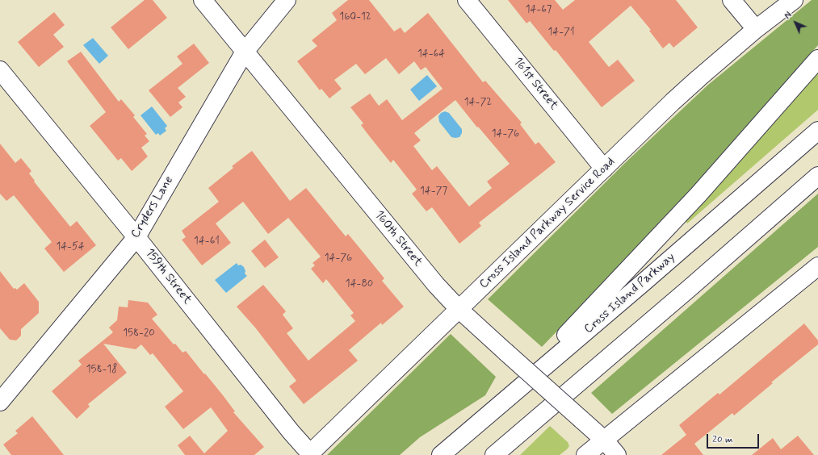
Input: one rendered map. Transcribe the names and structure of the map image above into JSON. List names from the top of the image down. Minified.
{"streets":{"main road":["161st Street","Cryders Lane","Cross Island Parkway Service Road","160th Street","159th Street","Cross Island Parkway"]},"crossings":[["161st Street","Cross Island Parkway Service Road"],["Cryders Lane","160th Street"],["Cryders Lane","159th Street"],["Cross Island Parkway Service Road","160th Street"],["Cross Island Parkway Service Road","159th Street"]],"house_numbers":["14-67","160-12","14-71","14-64","14-72","14-76","14-77","14-61","14-54","14-76","14-80","158-20","158-18"],"scale_bar":"20 m","north":"top left"}
